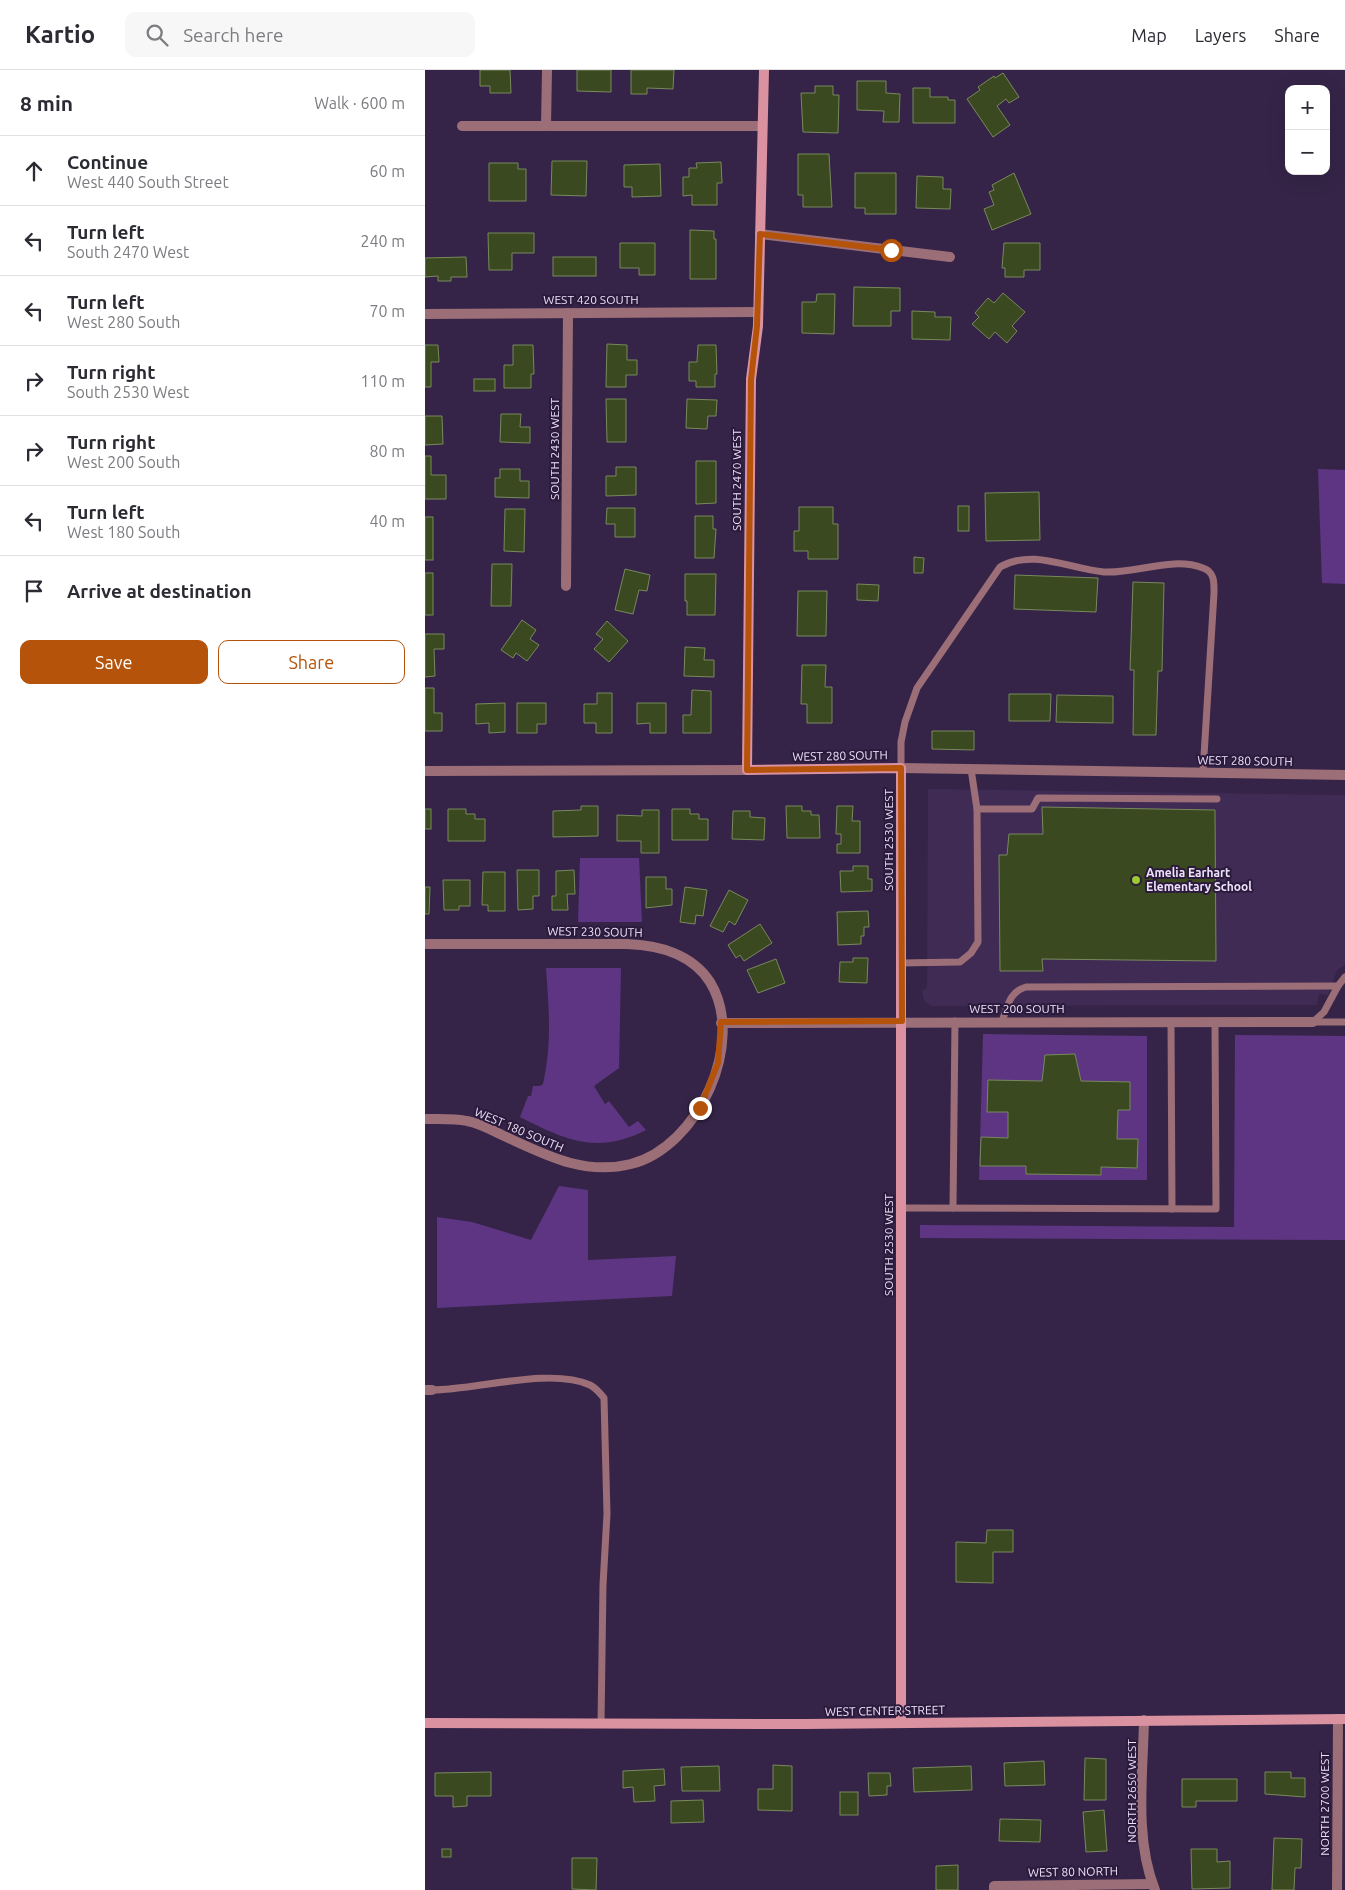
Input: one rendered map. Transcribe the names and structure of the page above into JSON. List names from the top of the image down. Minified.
{"streets":{"street":["WEST 420 SOUTH","SOUTH 2430 WEST","SOUTH 2470 WEST","WEST 280 SOUTH","SOUTH 2530 WEST","WEST 230 SOUTH","WEST 200 SOUTH","WEST 180 SOUTH","WEST CENTER STREET","NORTH 2650 WEST","NORTH 2700 WEST","WEST 80 NORTH"]},"crossings":[["WEST 420 SOUTH","SOUTH 2430 WEST"],["WEST 420 SOUTH","SOUTH 2470 WEST"],["SOUTH 2470 WEST","WEST 280 SOUTH"],["WEST 280 SOUTH","SOUTH 2530 WEST"],["SOUTH 2530 WEST","WEST 200 SOUTH"],["SOUTH 2530 WEST","WEST CENTER STREET"],["WEST 230 SOUTH","WEST 200 SOUTH"],["WEST 230 SOUTH","WEST 180 SOUTH"],["WEST 200 SOUTH","WEST 180 SOUTH"],["WEST CENTER STREET","NORTH 2650 WEST"],["WEST CENTER STREET","NORTH 2700 WEST"],["NORTH 2650 WEST","WEST 80 NORTH"]],"places":["Amelia Earhart Elementary School"],"page":{"header":"Kartio","search":"Search here","nav":["Map","Layers","Share"],"heading":["8 min","Walk · 600 m"],"map_buttons":["+","−"],"list":[["Continue","West 440 South Street","60 m"],["Turn left","South 2470 West","240 m"],["Turn left","West 280 South","70 m"],["Turn right","South 2530 West","110 m"],["Turn right","West 200 South","80 m"],["Turn left","West 180 South","40 m"],"Arrive at destination"],"buttons":["Save","Share"]}}
